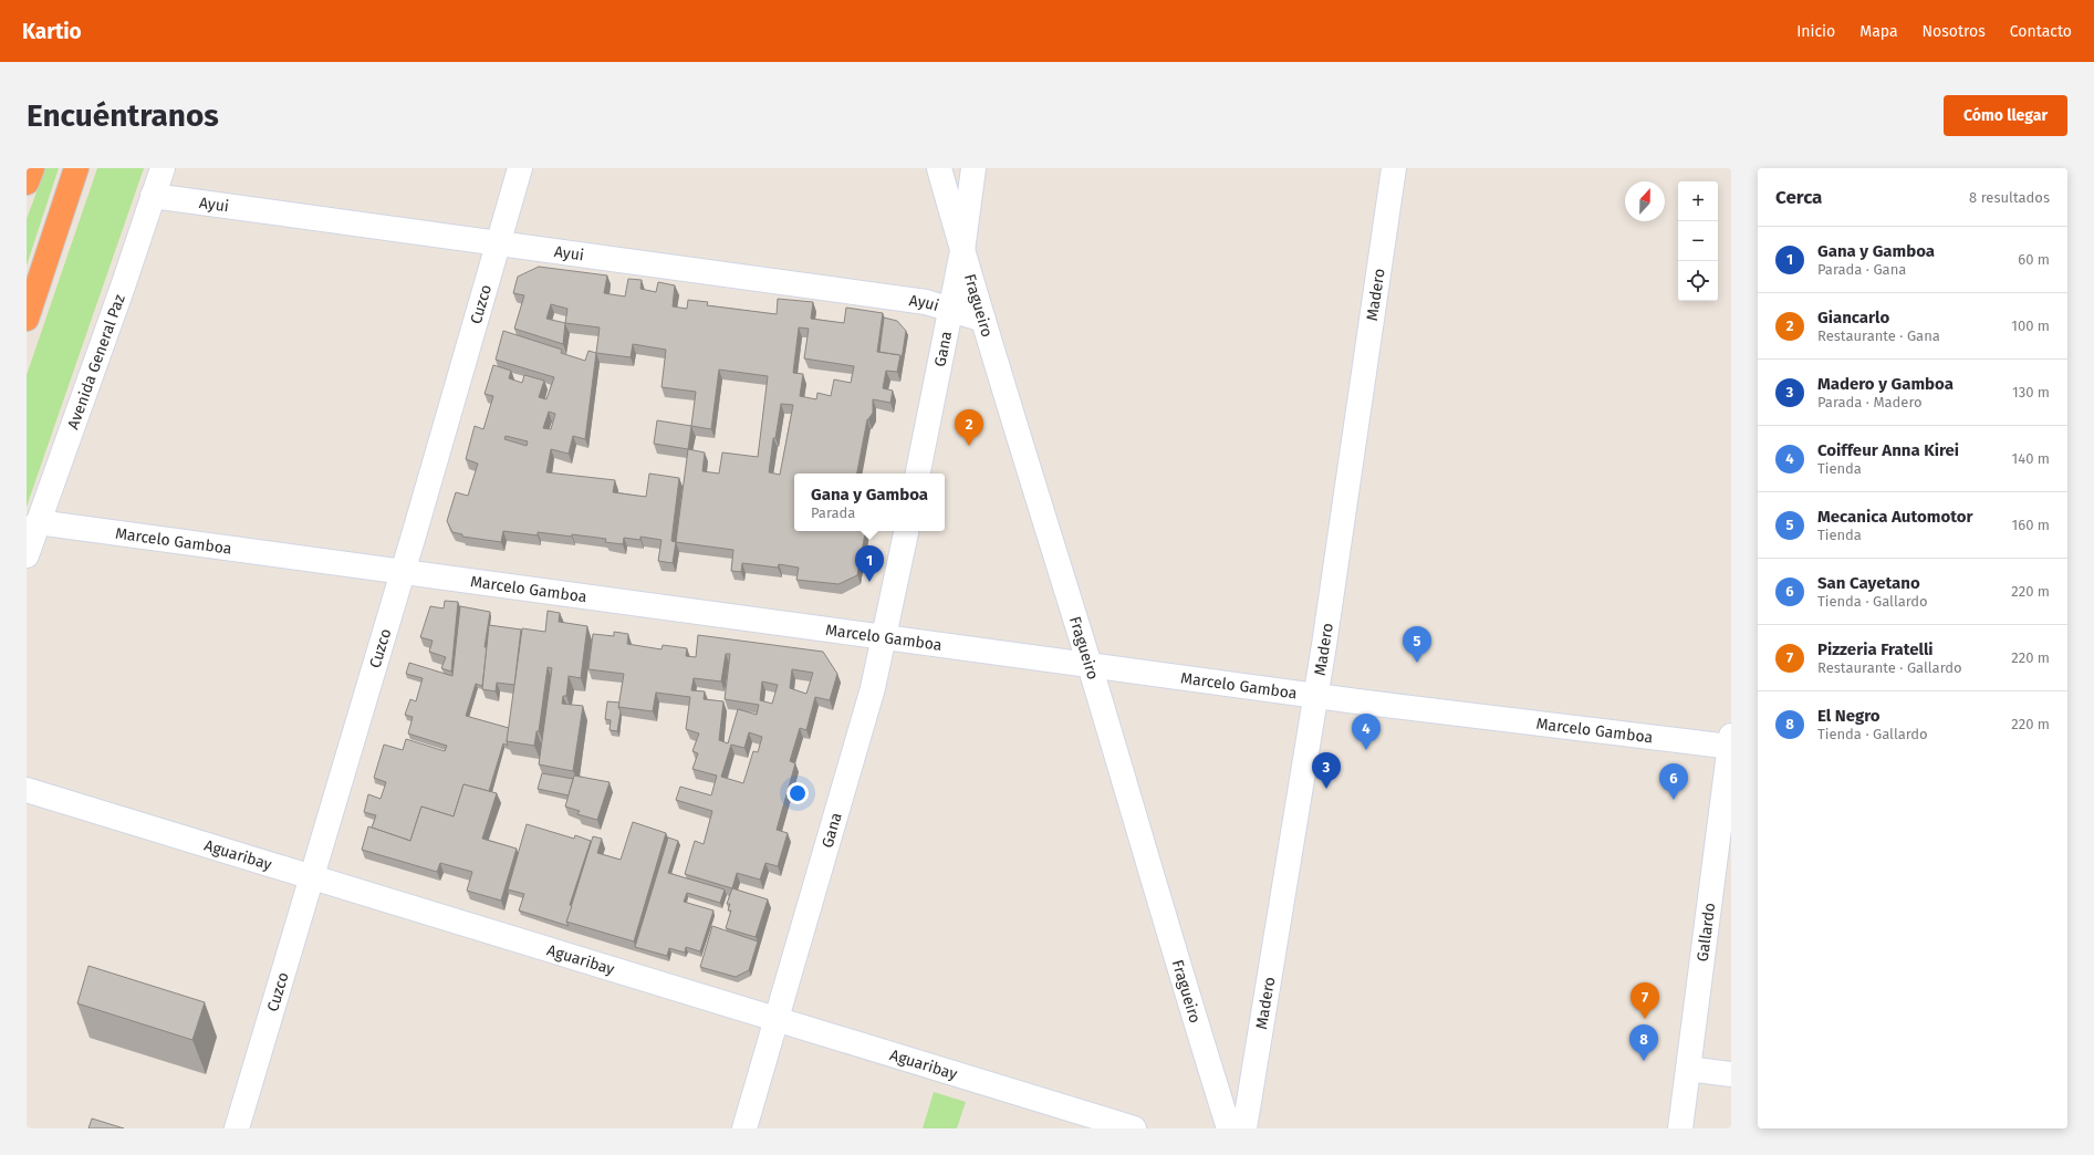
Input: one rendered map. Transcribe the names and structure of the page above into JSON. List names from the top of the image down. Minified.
{"streets":{"street":["Ayui","Madero","Cuzco","Fragueiro","Gana","Avenida General Paz","Marcelo Gamboa","Aguaribay","Gallardo"]},"crossings":[["Ayui","Cuzco"],["Ayui","Fragueiro"],["Ayui","Gana"],["Ayui","Avenida General Paz"],["Madero","Marcelo Gamboa"],["Cuzco","Marcelo Gamboa"],["Cuzco","Aguaribay"],["Fragueiro","Gana"],["Fragueiro","Marcelo Gamboa"],["Gana","Marcelo Gamboa"],["Gana","Aguaribay"],["Avenida General Paz","Marcelo Gamboa"],["Marcelo Gamboa","Gallardo"]],"north":"top","page":{"header":"Kartio","nav":["Inicio","Mapa","Nosotros","Contacto"],"buttons":"Cómo llegar","title":"Encuéntranos","heading":["Cerca","8 resultados"],"map_buttons":["+","−"],"list":[{"mark":"1","name":"Gana y Gamboa","note":"Parada · Gana","value":"60 m"},{"mark":"2","name":"Giancarlo","note":"Restaurante · Gana","value":"100 m"},{"mark":"3","name":"Madero y Gamboa","note":"Parada · Madero","value":"130 m"},{"mark":"4","name":"Coiffeur Anna Kirei","note":"Tienda","value":"140 m"},{"mark":"5","name":"Mecanica Automotor","note":"Tienda","value":"160 m"},{"mark":"6","name":"San Cayetano","note":"Tienda · Gallardo","value":"220 m"},{"mark":"7","name":"Pizzeria Fratelli","note":"Restaurante · Gallardo","value":"220 m"},{"mark":"8","name":"El Negro","note":"Tienda · Gallardo","value":"220 m"}],"pins":["2","1","5","4","3","6","7","8"],"popup":["Gana y Gamboa","Parada"]}}
